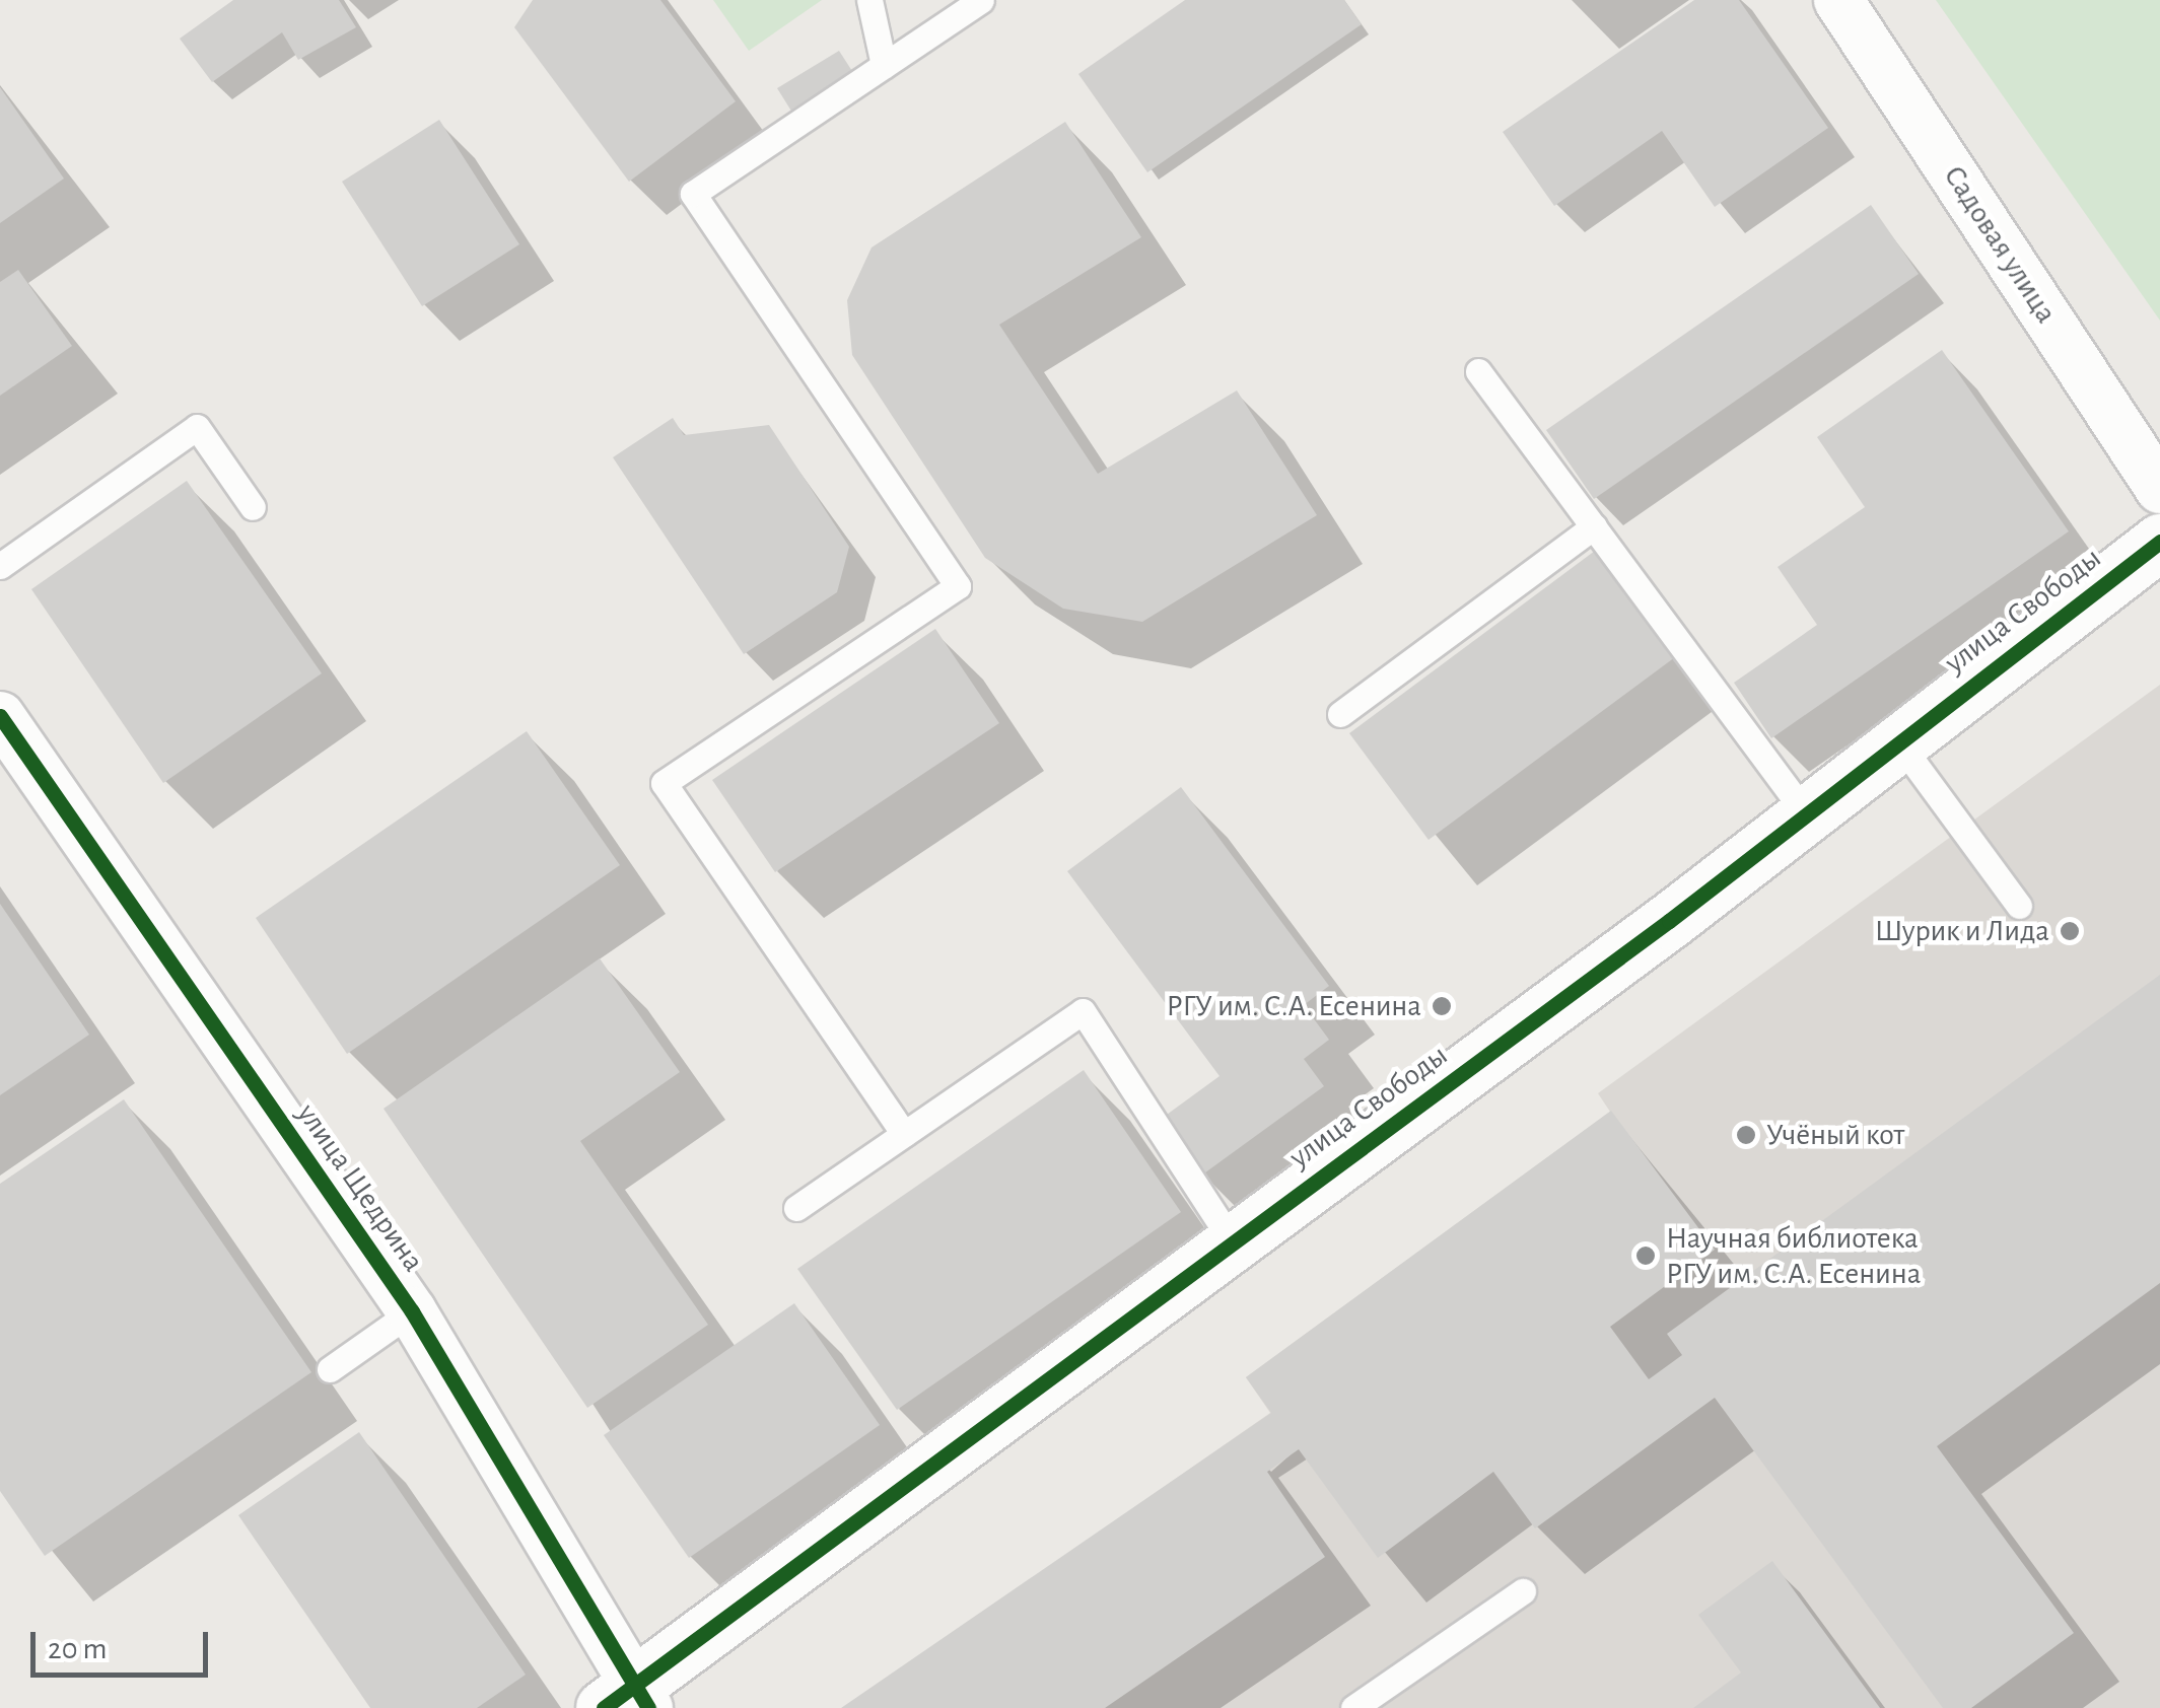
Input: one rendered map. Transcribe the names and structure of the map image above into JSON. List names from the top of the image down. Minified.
{"streets":{"street":["Садовая улица","улица Свободы","улица Щедрина"]},"crossings":[["улица Свободы","улица Щедрина"]],"places":["Шурик и Лида","РГУ им. С.А. Есенина","Учëный кот","Научная библиотека РГУ им. С.А. Есенина"],"scale_bar":"20 m"}
